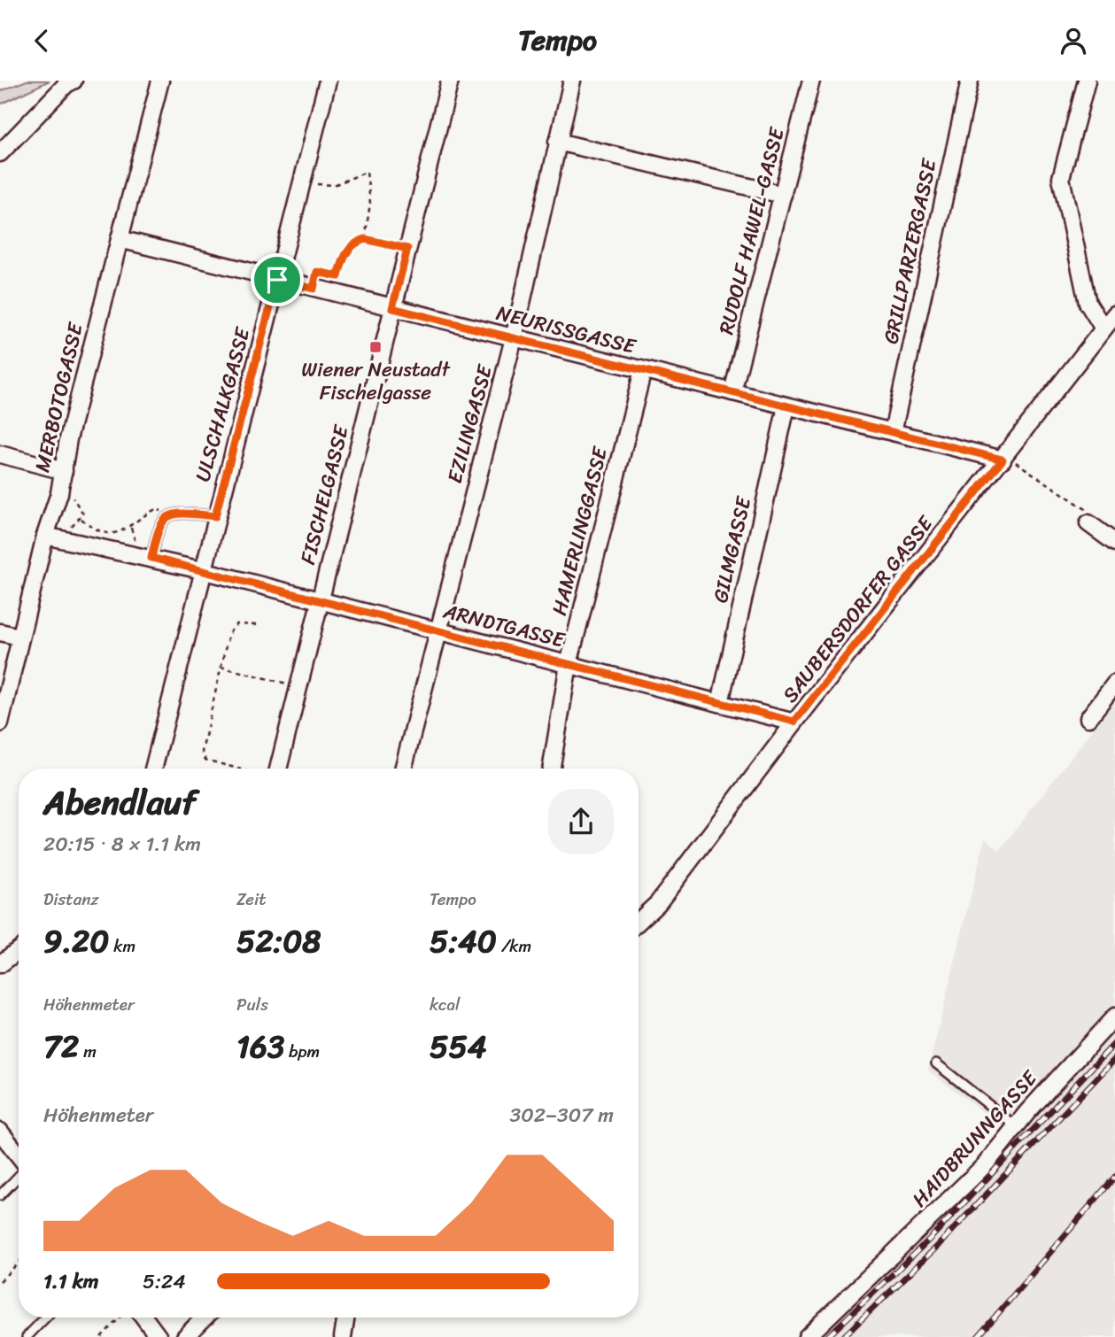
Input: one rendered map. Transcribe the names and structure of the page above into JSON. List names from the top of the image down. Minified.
{"streets":{"street":["RUDOLF HAWEL-GASSE","GRILLPARZERGASSE","NEURISSGASSE","MERBOTOGASSE","ULSCHALKGASSE","EZILINGASSE","FISCHELGASSE","HAMERLINGGASSE","GILMGASSE","SAUBERSDORFER GASSE","ARNDTGASSE","HAIDBRUNNGASSE"]},"crossings":[["RUDOLF HAWEL-GASSE","NEURISSGASSE"],["GRILLPARZERGASSE","NEURISSGASSE"],["NEURISSGASSE","MERBOTOGASSE"],["NEURISSGASSE","ULSCHALKGASSE"],["NEURISSGASSE","EZILINGASSE"],["NEURISSGASSE","FISCHELGASSE"],["NEURISSGASSE","HAMERLINGGASSE"],["NEURISSGASSE","GILMGASSE"],["NEURISSGASSE","SAUBERSDORFER GASSE"],["MERBOTOGASSE","ARNDTGASSE"],["ULSCHALKGASSE","ARNDTGASSE"],["EZILINGASSE","ARNDTGASSE"],["FISCHELGASSE","ARNDTGASSE"],["HAMERLINGGASSE","ARNDTGASSE"],["GILMGASSE","ARNDTGASSE"],["SAUBERSDORFER GASSE","ARNDTGASSE"]],"places":{"transit":["Wiener Neustadt Fischelgasse"]},"page":{"header":"Tempo","heading":["Abendlauf","20:15 · 8 × 1.1 km"],"stats":[["Distanz","9.20 km"],["Zeit","52:08"],["Tempo","5:40 /km"],["Höhenmeter","72 m"],["Puls","163 bpm"],["kcal","554"]],"chart":["Höhenmeter","302–307 m"],"list":[{"name":"1.1 km","note":"5:24"}]}}
